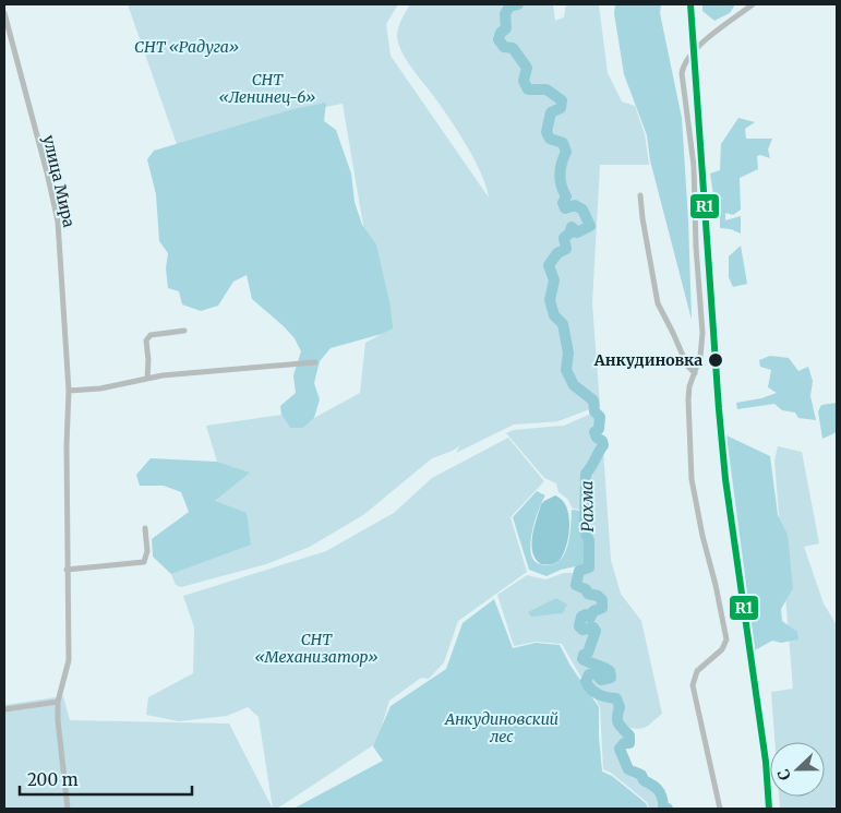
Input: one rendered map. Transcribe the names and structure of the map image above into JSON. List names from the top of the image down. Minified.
{"streets":{"street":["улица Мира"]},"water":["Рахма"],"parks":["СНТ «Радуга»","СНТ «Ленинец-6»","СНТ «Механизатор»","Анкудиновский лес"],"places":["Анкудиновка"],"lines":["transit line R1"],"scale_bar":"200 m","north":"left"}
